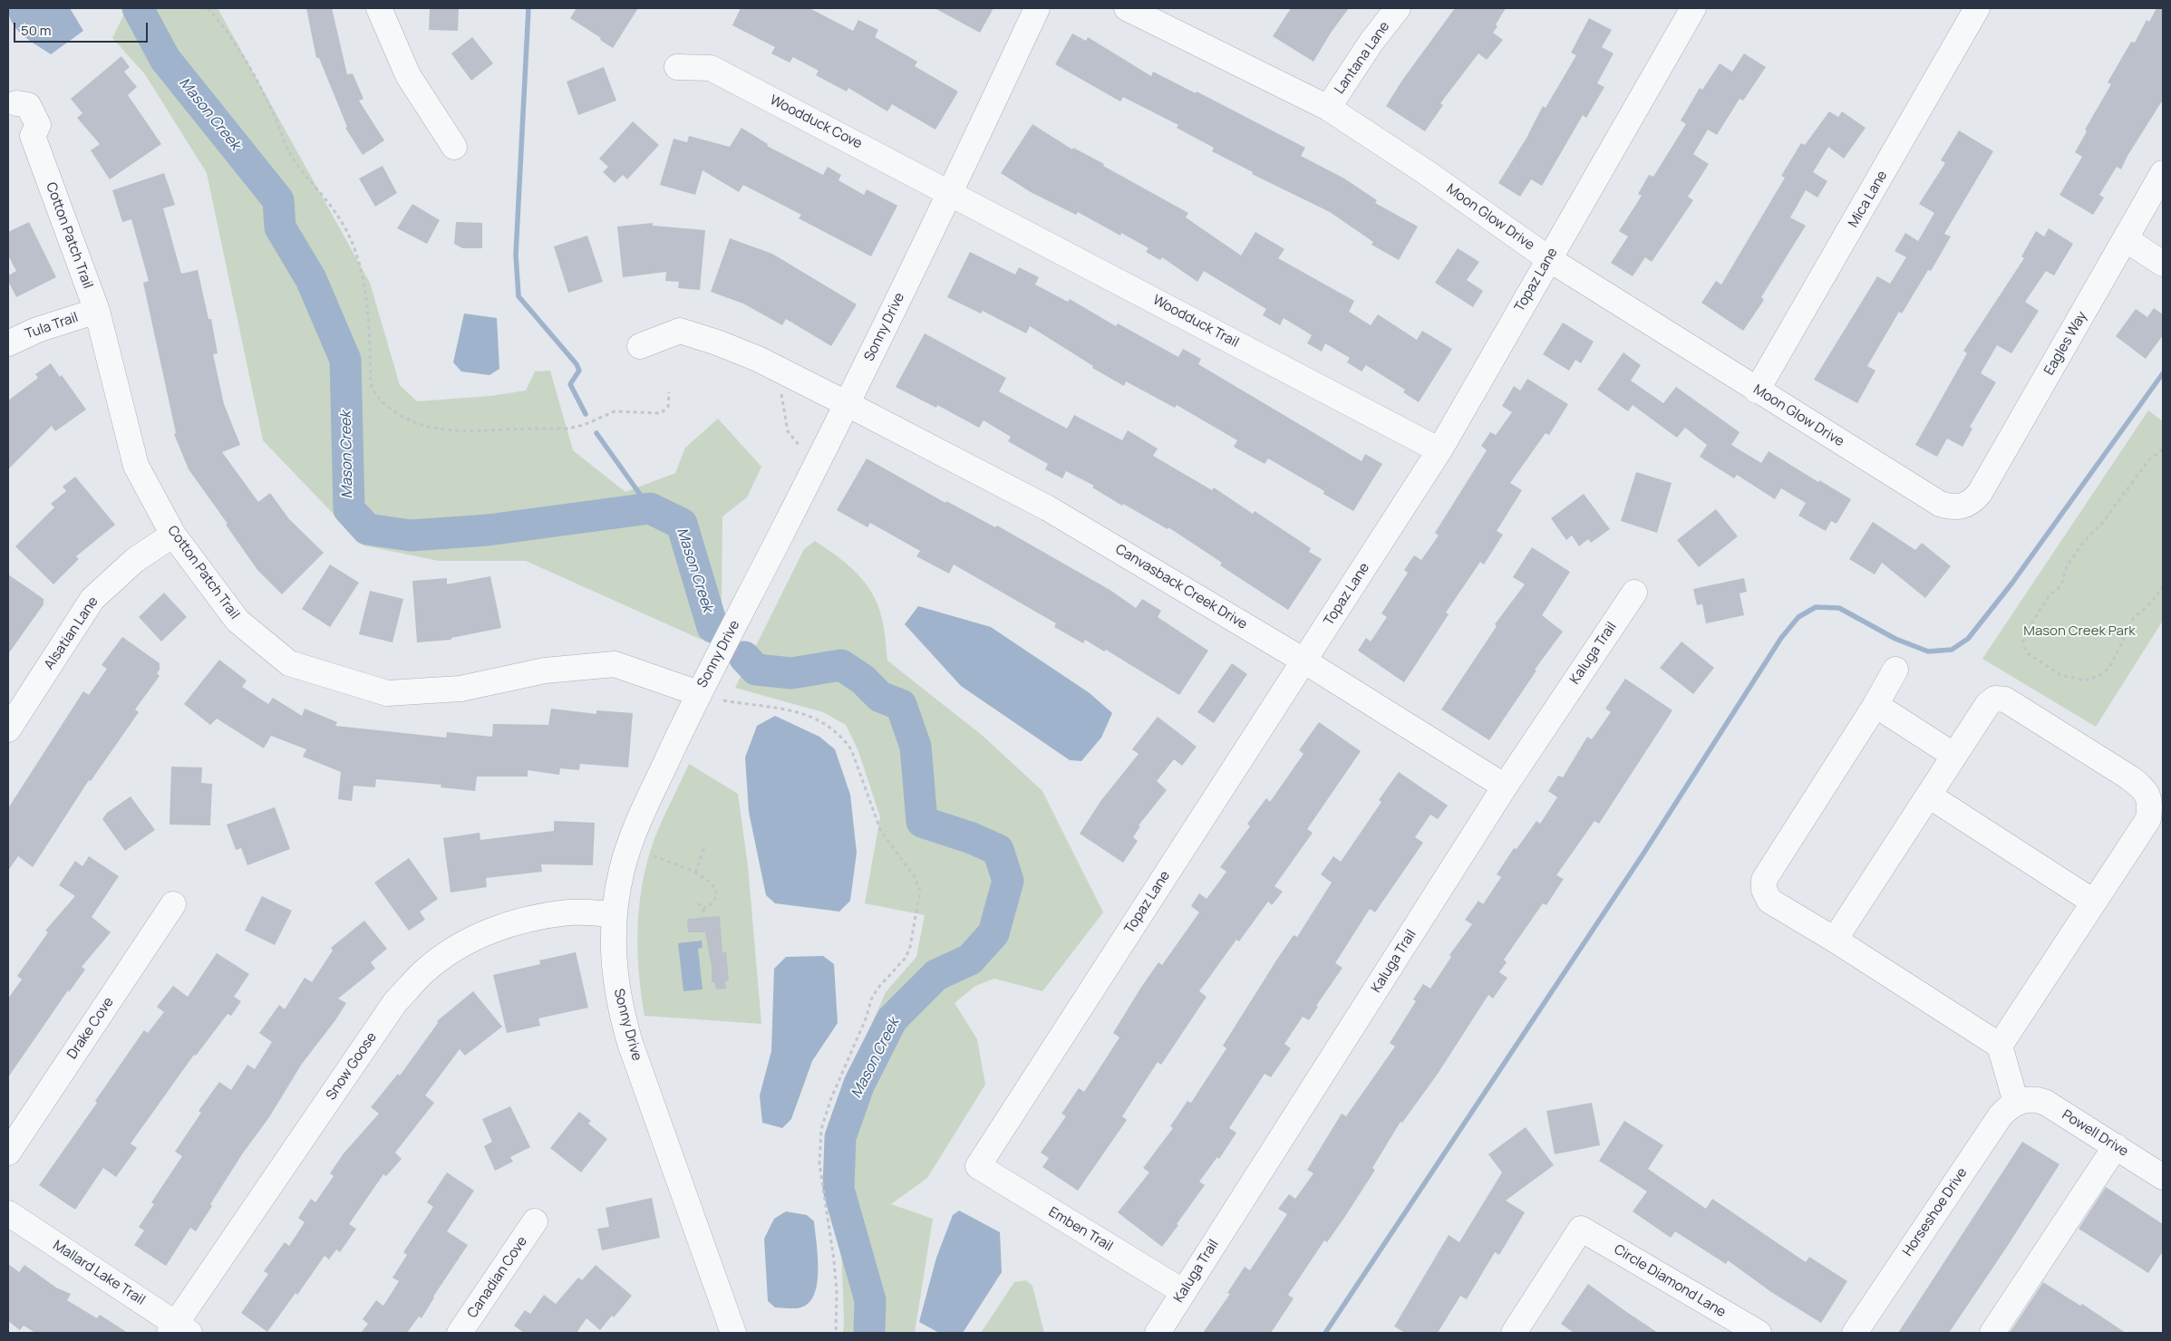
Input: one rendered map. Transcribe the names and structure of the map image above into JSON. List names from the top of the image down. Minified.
{"streets":{"street":["Lantana Lane","Woodduck Cove","Mica Lane","Moon Glow Drive","Cotton Patch Trail","Topaz Lane","Woodduck Trail","Tula Trail","Sonny Drive","Eagles Way","Canvasback Creek Drive","Alsatian Lane","Kaluga Trail","Drake Cove","Snow Goose","Powell Drive","Horseshoe Drive","Emben Trail","Mallard Lake Trail","Canadian Cove","Circle Diamond Lane"]},"crossings":[["Lantana Lane","Moon Glow Drive"],["Woodduck Cove","Woodduck Trail"],["Woodduck Cove","Sonny Drive"],["Mica Lane","Moon Glow Drive"],["Moon Glow Drive","Topaz Lane"],["Moon Glow Drive","Eagles Way"],["Cotton Patch Trail","Tula Trail"],["Cotton Patch Trail","Sonny Drive"],["Cotton Patch Trail","Alsatian Lane"],["Topaz Lane","Woodduck Trail"],["Topaz Lane","Canvasback Creek Drive"],["Topaz Lane","Emben Trail"],["Woodduck Trail","Sonny Drive"],["Sonny Drive","Canvasback Creek Drive"],["Sonny Drive","Snow Goose"],["Canvasback Creek Drive","Kaluga Trail"],["Kaluga Trail","Emben Trail"],["Snow Goose","Mallard Lake Trail"],["Powell Drive","Horseshoe Drive"]],"water":["Mason Creek"],"parks":["Mason Creek Park"],"scale_bar":"50 m"}
